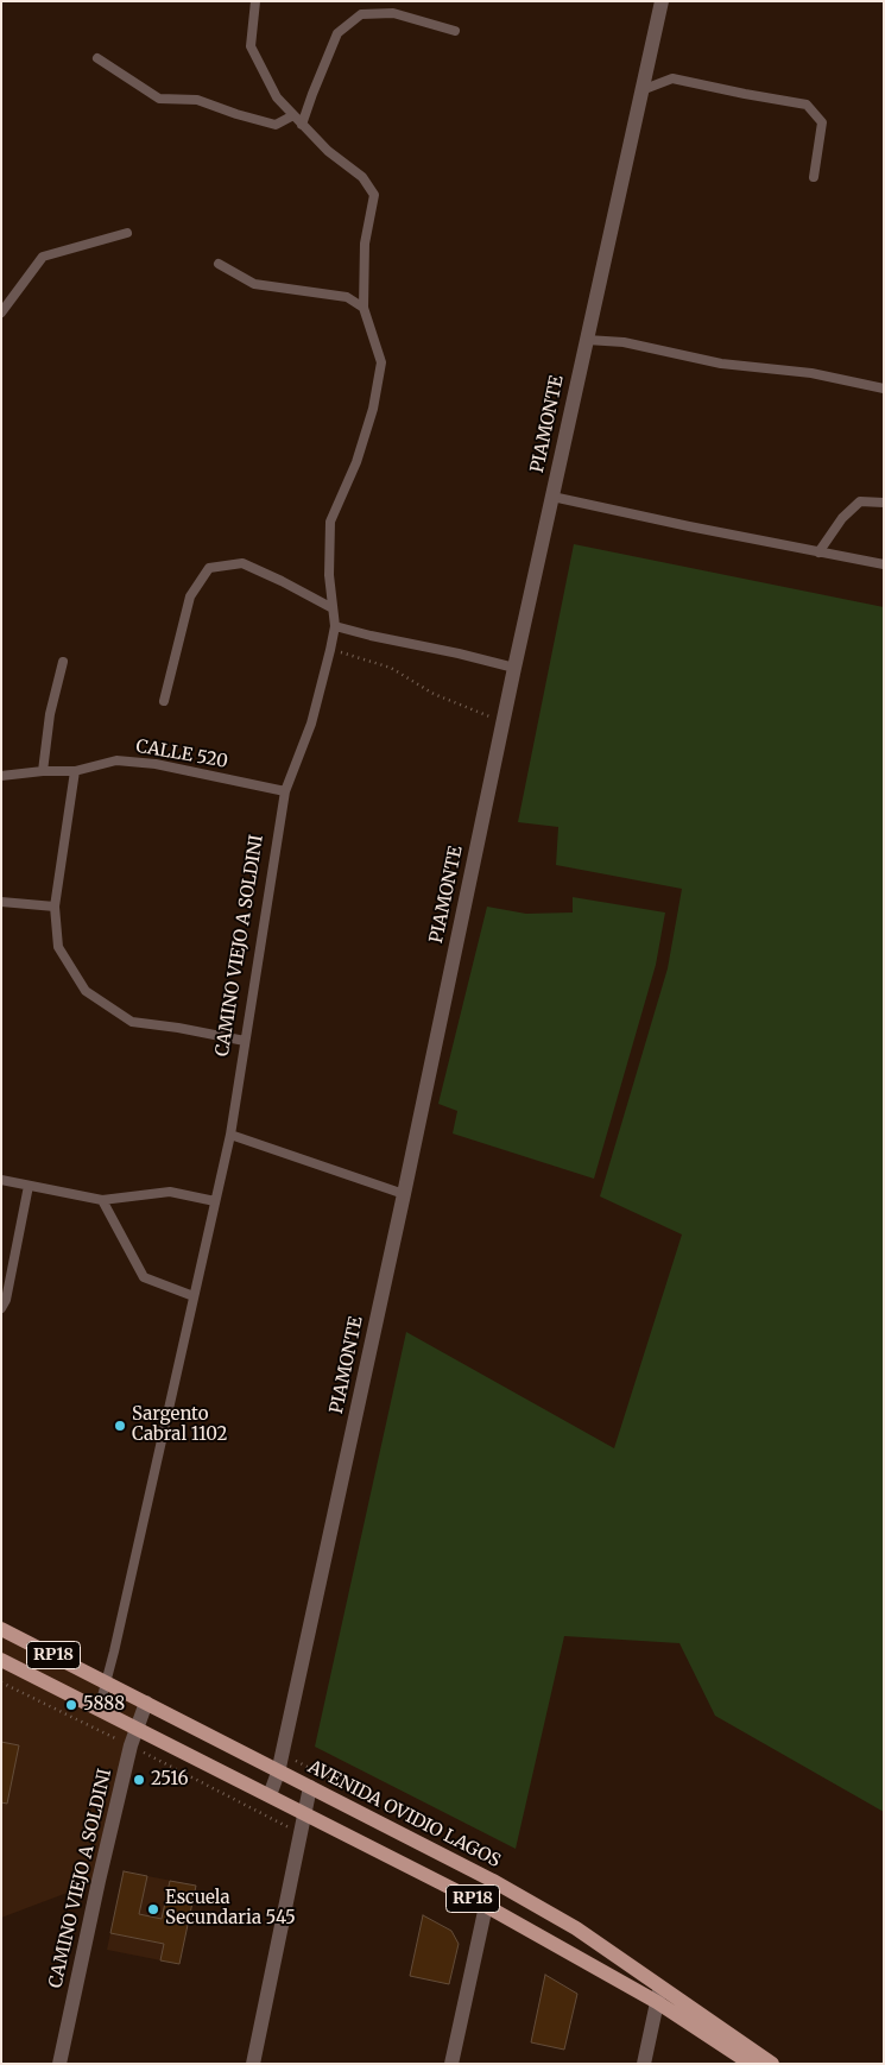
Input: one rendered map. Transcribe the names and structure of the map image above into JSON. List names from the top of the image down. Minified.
{"streets":{"main road":["RP18","AVENIDA OVIDIO LAGOS"],"street":["PIAMONTE","CAMINO VIEJO A SOLDINI"],"lane":["CALLE 520"]},"crossings":[["PIAMONTE","RP18"],["PIAMONTE","AVENIDA OVIDIO LAGOS"],["CALLE 520","CAMINO VIEJO A SOLDINI"],["CAMINO VIEJO A SOLDINI","RP18"],["CAMINO VIEJO A SOLDINI","AVENIDA OVIDIO LAGOS"]],"places":["Sargento Cabral 1102","5888","2516","Escuela Secundaria 545"]}
